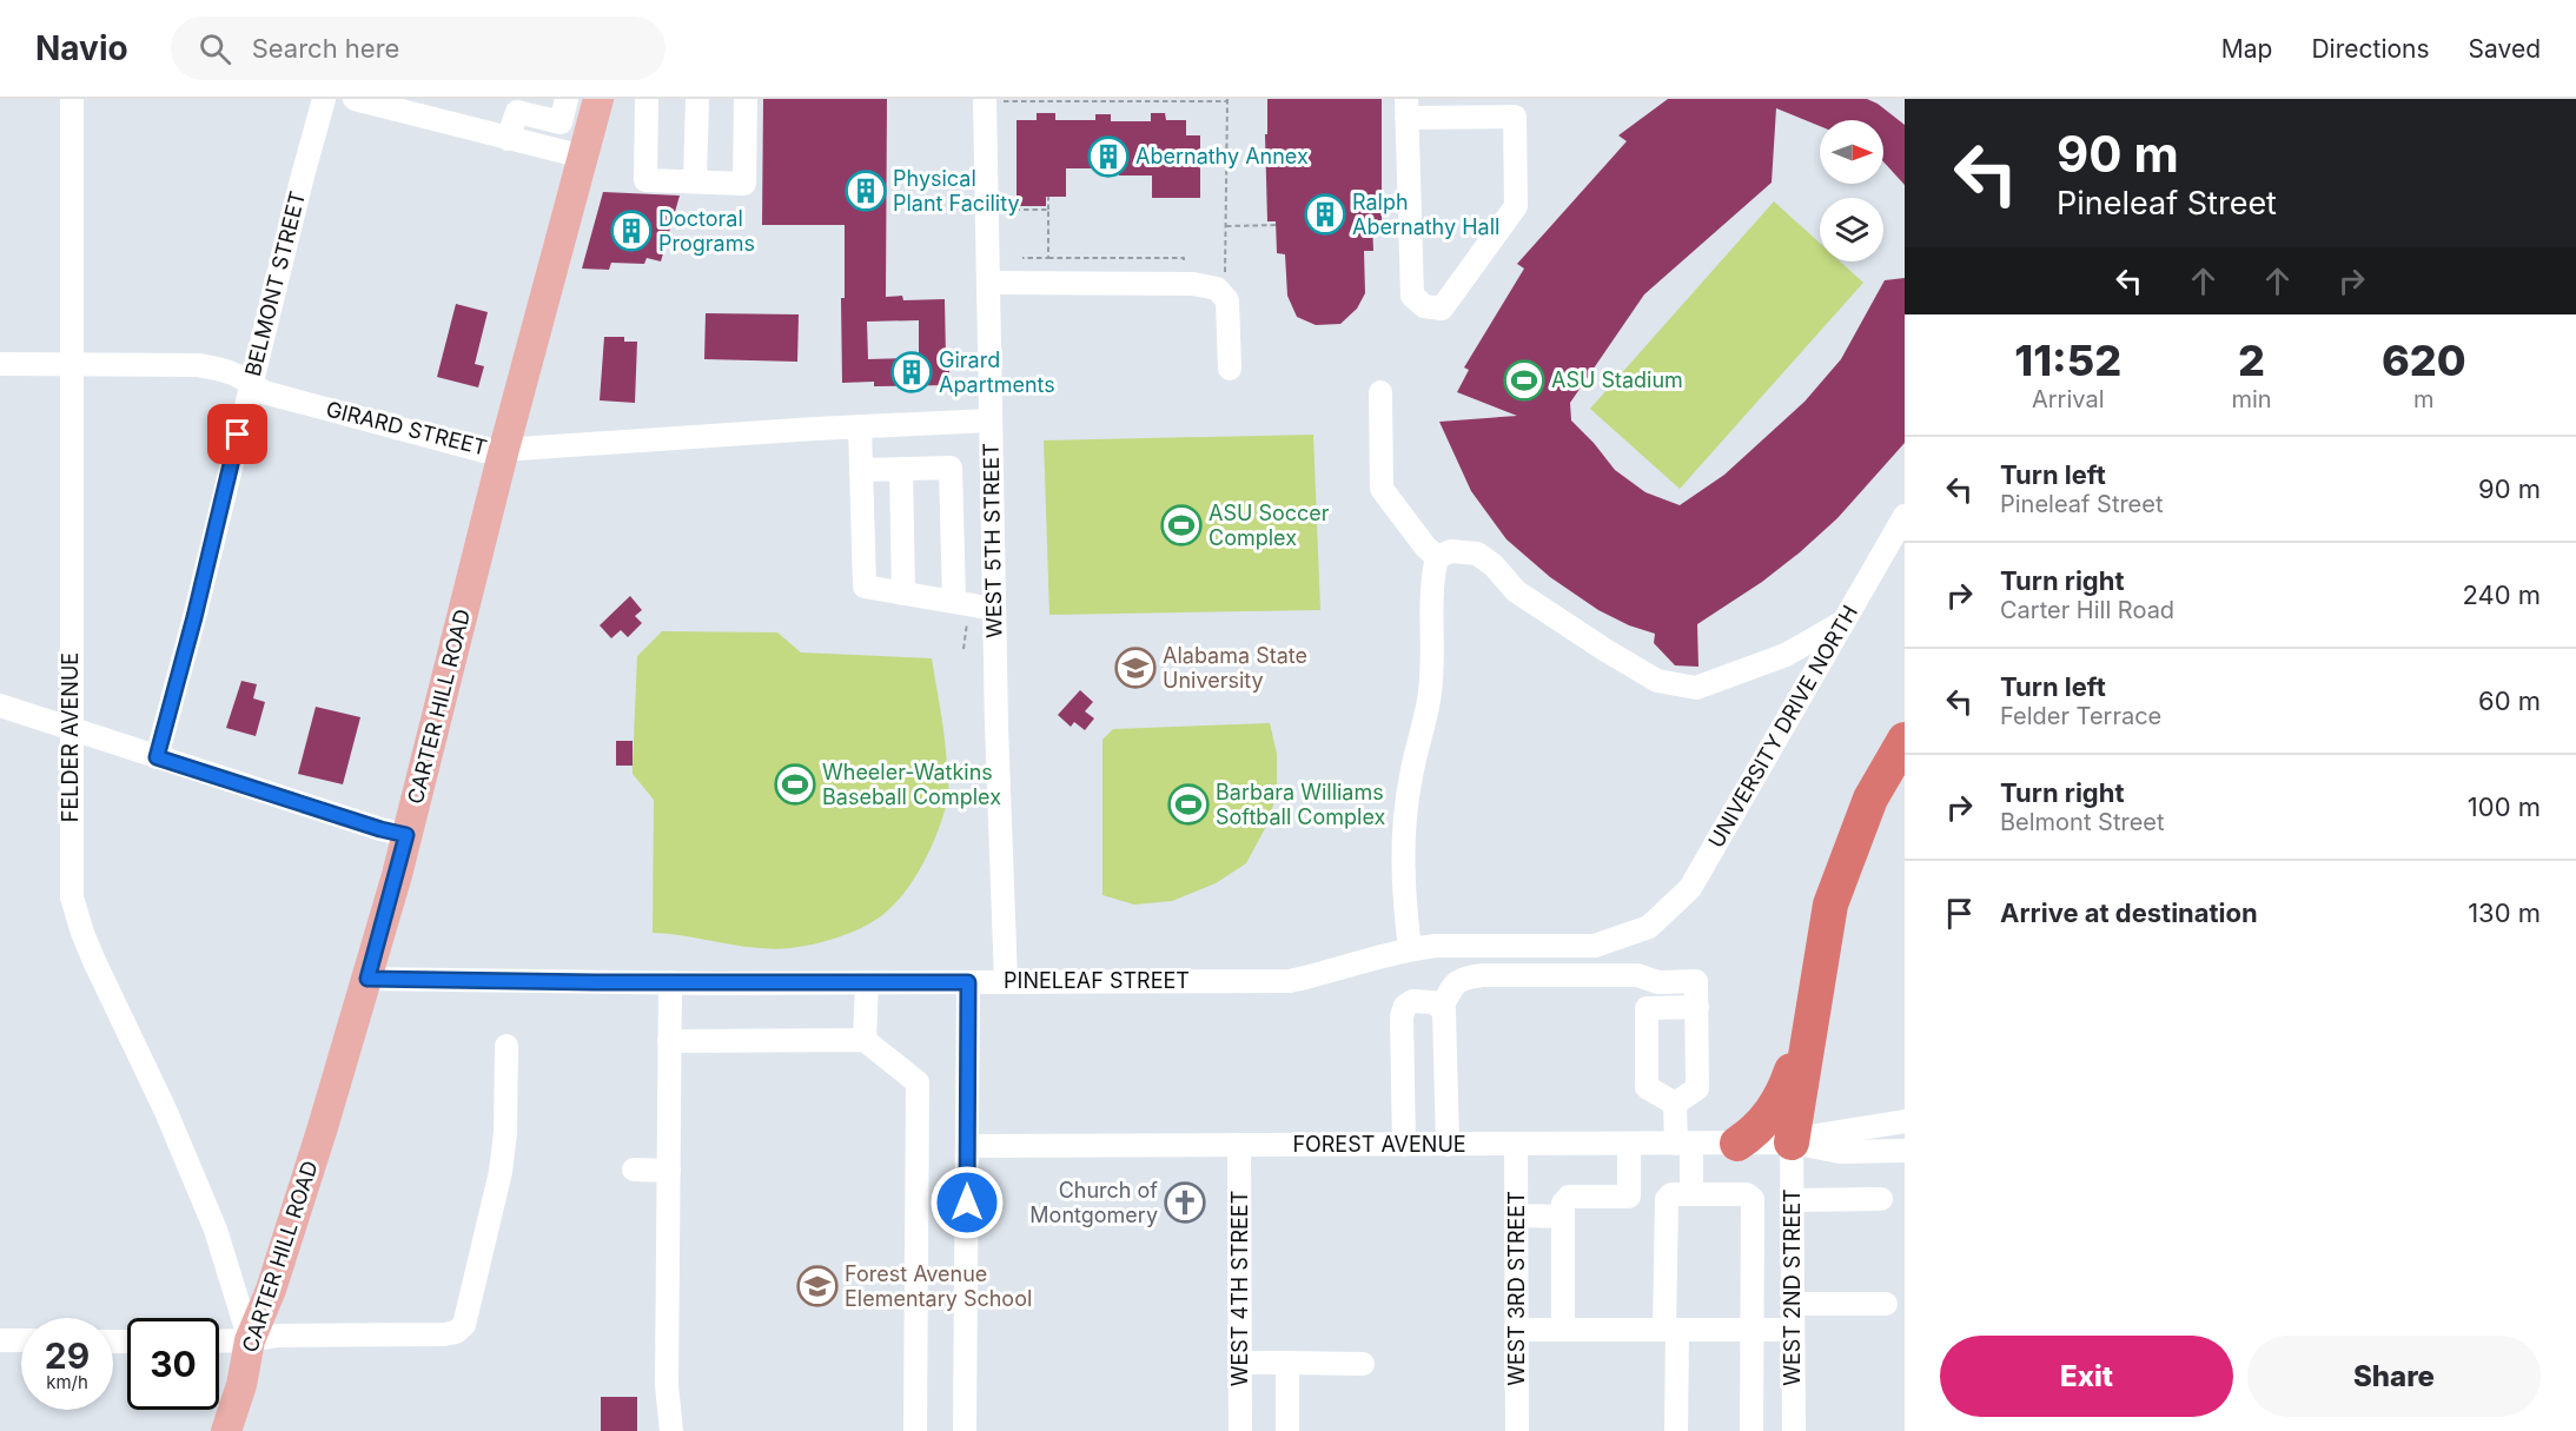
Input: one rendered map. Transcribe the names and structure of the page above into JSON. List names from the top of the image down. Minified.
{"streets":{"main road":["CARTER HILL ROAD"],"street":["BELMONT STREET","GIRARD STREET","WEST 5TH STREET","UNIVERSITY DRIVE NORTH","FELDER AVENUE","PINELEAF STREET","FOREST AVENUE","WEST 2ND STREET","WEST 4TH STREET","WEST 3RD STREET"]},"crossings":[["BELMONT STREET","GIRARD STREET"],["GIRARD STREET","WEST 5TH STREET"],["GIRARD STREET","CARTER HILL ROAD"],["GIRARD STREET","FELDER AVENUE"],["WEST 5TH STREET","PINELEAF STREET"],["CARTER HILL ROAD","FELDER AVENUE"],["CARTER HILL ROAD","PINELEAF STREET"],["UNIVERSITY DRIVE NORTH","PINELEAF STREET"],["FOREST AVENUE","WEST 2ND STREET"],["FOREST AVENUE","WEST 4TH STREET"],["FOREST AVENUE","WEST 3RD STREET"]],"places":{"building":["Abernathy Annex","Physical Plant Facility","Ralph Abernathy Hall","Doctoral Programs","Girard Apartments"],"sports":["ASU Stadium","ASU Soccer Complex","Wheeler-Watkins Baseball Complex","Barbara Williams Softball Complex"],"school or university":["Alabama State University","Forest Avenue Elementary School"],"church":["Church of Montgomery"]},"north":"right","page":{"header":"Navio","search":"Search here","nav":["Map","Directions","Saved"],"turn":["90 m","Pineleaf Street"],"eta":["11:52","Arrival","2","min","620","m"],"list":[{"name":"Turn left","note":"Pineleaf Street","value":"90 m"},{"name":"Turn right","note":"Carter Hill Road","value":"240 m"},{"name":"Turn left","note":"Felder Terrace","value":"60 m"},{"name":"Turn right","note":"Belmont Street","value":"100 m"},{"name":"Arrive at destination","value":"130 m"}],"speed":"29 km/h","limit":"30","buttons":["Exit","Share"]}}
